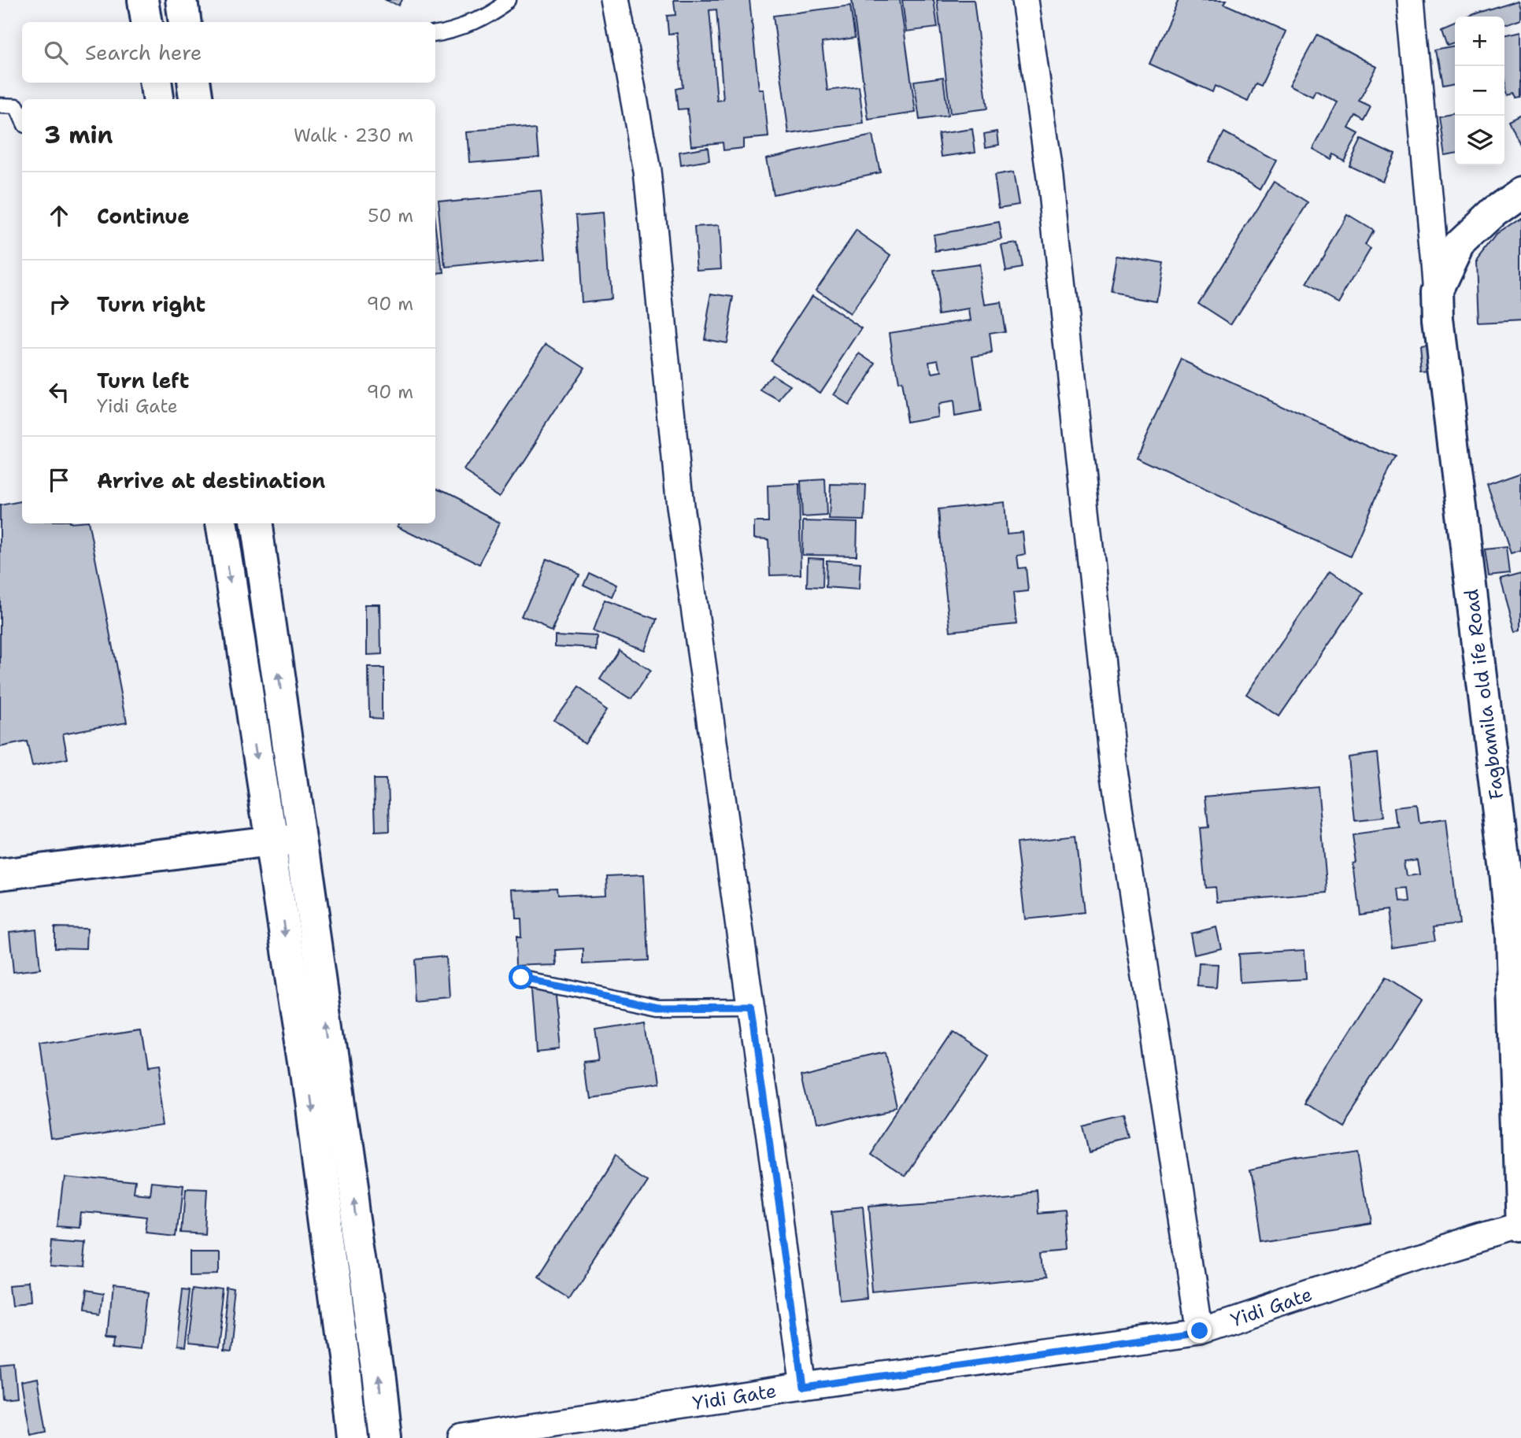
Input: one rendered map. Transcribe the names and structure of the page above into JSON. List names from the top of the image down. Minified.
{"streets":{"main road":["Fagbamila old ife Road"],"street":["Yidi Gate"]},"crossings":[["Fagbamila old ife Road","Yidi Gate"]],"page":{"map_buttons":["+","−"],"search":"Search here","heading":["3 min","Walk · 230 m"],"list":[["Continue","50 m"],["Turn right","90 m"],["Turn left","Yidi Gate","90 m"],"Arrive at destination"]}}
